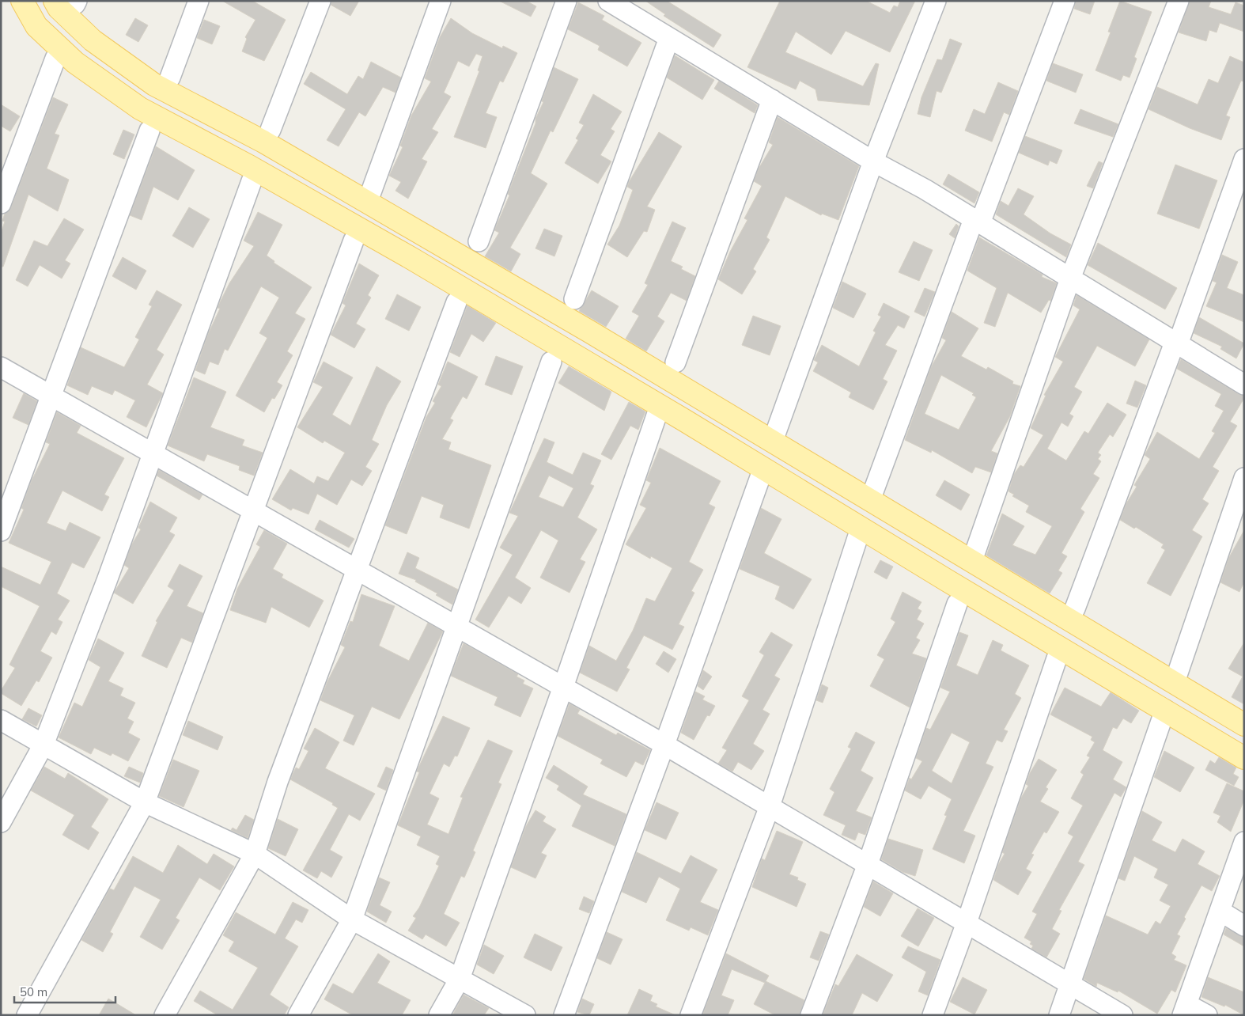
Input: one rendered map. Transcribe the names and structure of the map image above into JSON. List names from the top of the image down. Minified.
{"scale_bar":"50 m"}
